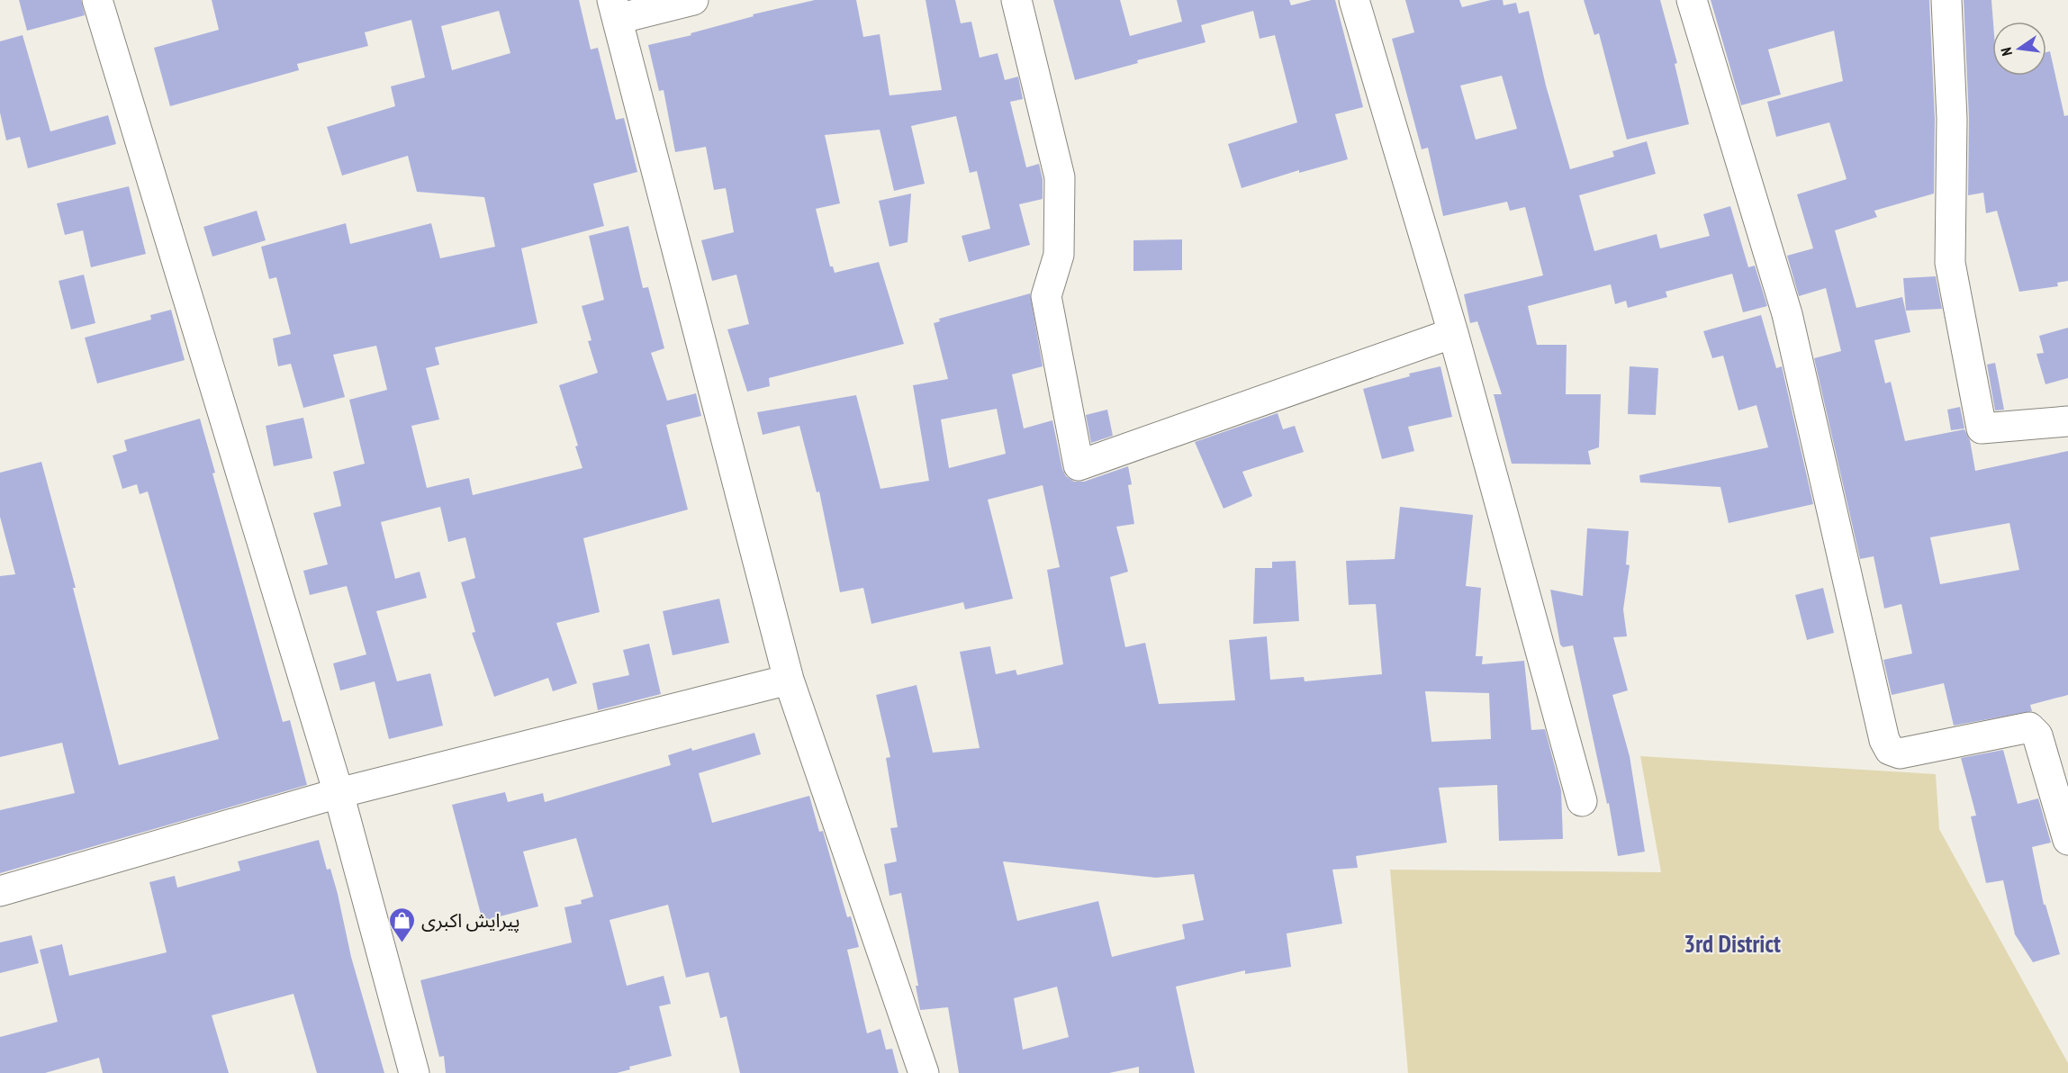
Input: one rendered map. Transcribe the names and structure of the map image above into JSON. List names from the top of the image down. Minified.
{"districts":["3rd District"],"places":{"shop":["پیرایش اکبری"]},"north":"left"}
